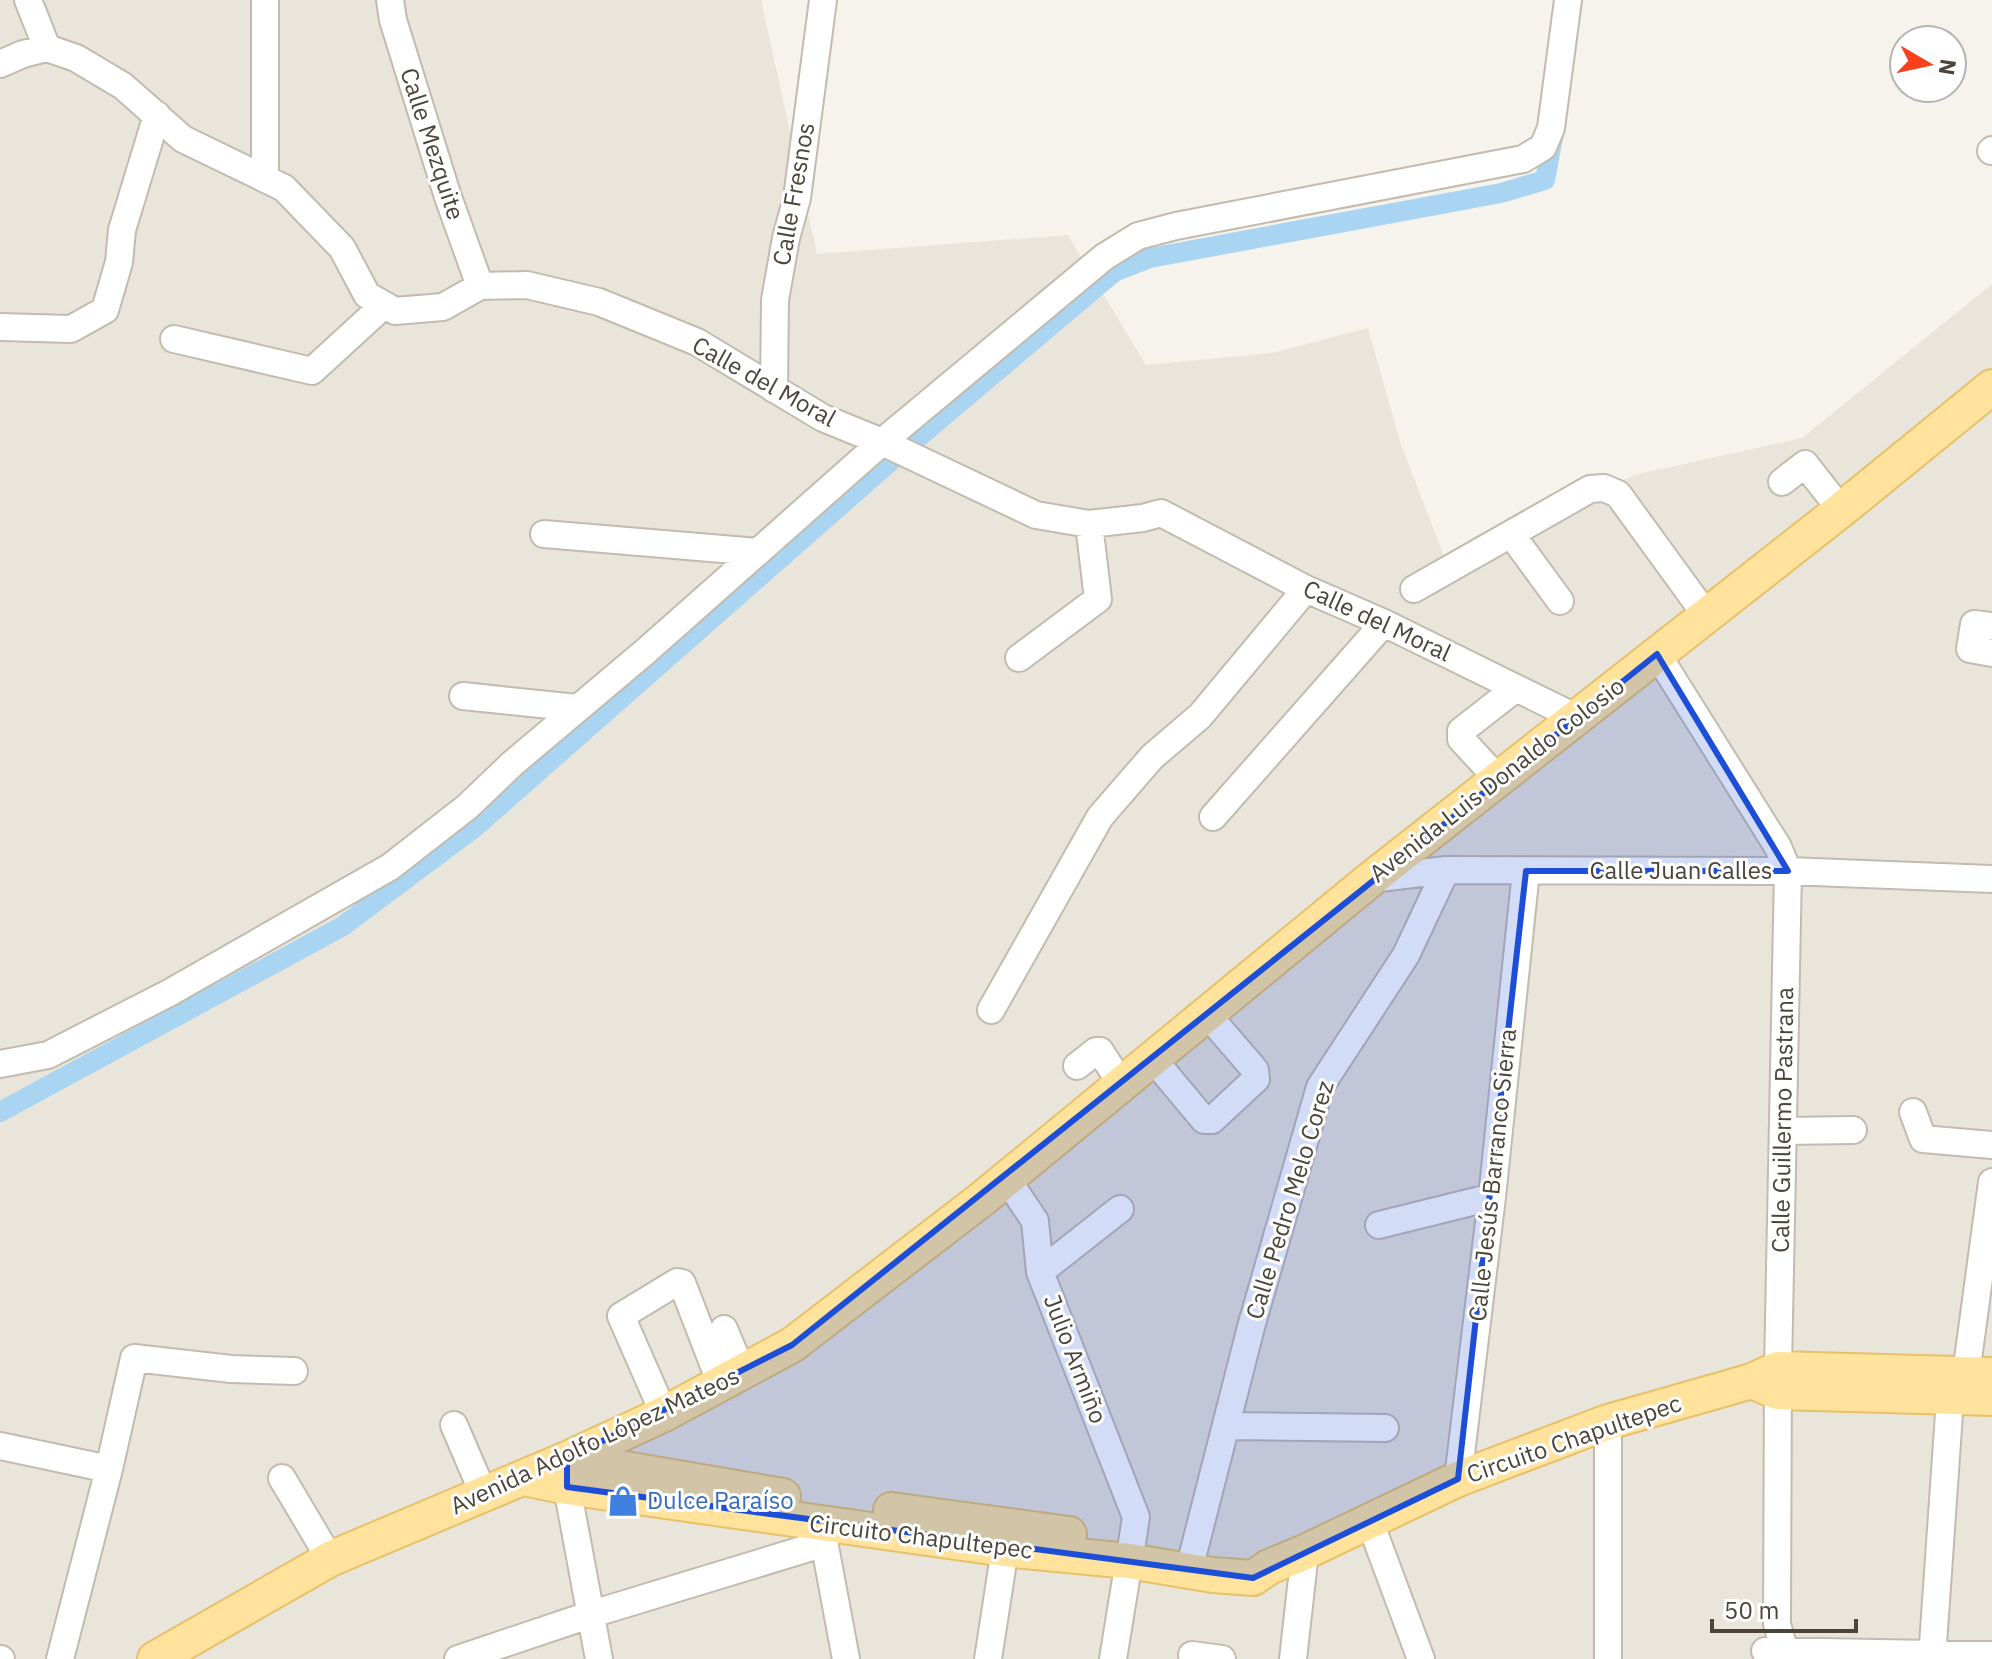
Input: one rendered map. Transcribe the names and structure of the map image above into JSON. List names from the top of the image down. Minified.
{"streets":{"main road":["Avenida Luis Donaldo Colosio","Circuito Chapultepec","Avenida Adolfo López Mateos"],"street":["Calle Mezquite","Calle Fresnos","Calle del Moral","Calle Juan Calles","Calle Guillermo Pastrana","Calle Jesús Barranco Sierra","Calle Pedro Melo Corez","Julio Armiño"]},"crossings":[["Calle Mezquite","Calle del Moral"],["Calle Fresnos","Calle del Moral"],["Calle del Moral","Avenida Luis Donaldo Colosio"],["Avenida Luis Donaldo Colosio","Calle Juan Calles"],["Avenida Luis Donaldo Colosio","Calle Guillermo Pastrana"],["Avenida Luis Donaldo Colosio","Julio Armiño"],["Avenida Luis Donaldo Colosio","Avenida Adolfo López Mateos"],["Calle Juan Calles","Calle Guillermo Pastrana"],["Calle Juan Calles","Calle Jesús Barranco Sierra"],["Calle Juan Calles","Calle Pedro Melo Corez"],["Calle Guillermo Pastrana","Circuito Chapultepec"],["Calle Jesús Barranco Sierra","Circuito Chapultepec"],["Calle Pedro Melo Corez","Circuito Chapultepec"],["Julio Armiño","Circuito Chapultepec"],["Julio Armiño","Avenida Adolfo López Mateos"],["Circuito Chapultepec","Avenida Adolfo López Mateos"]],"places":{"shop":["Dulce Paraíso"]},"scale_bar":"50 m","north":"right"}
